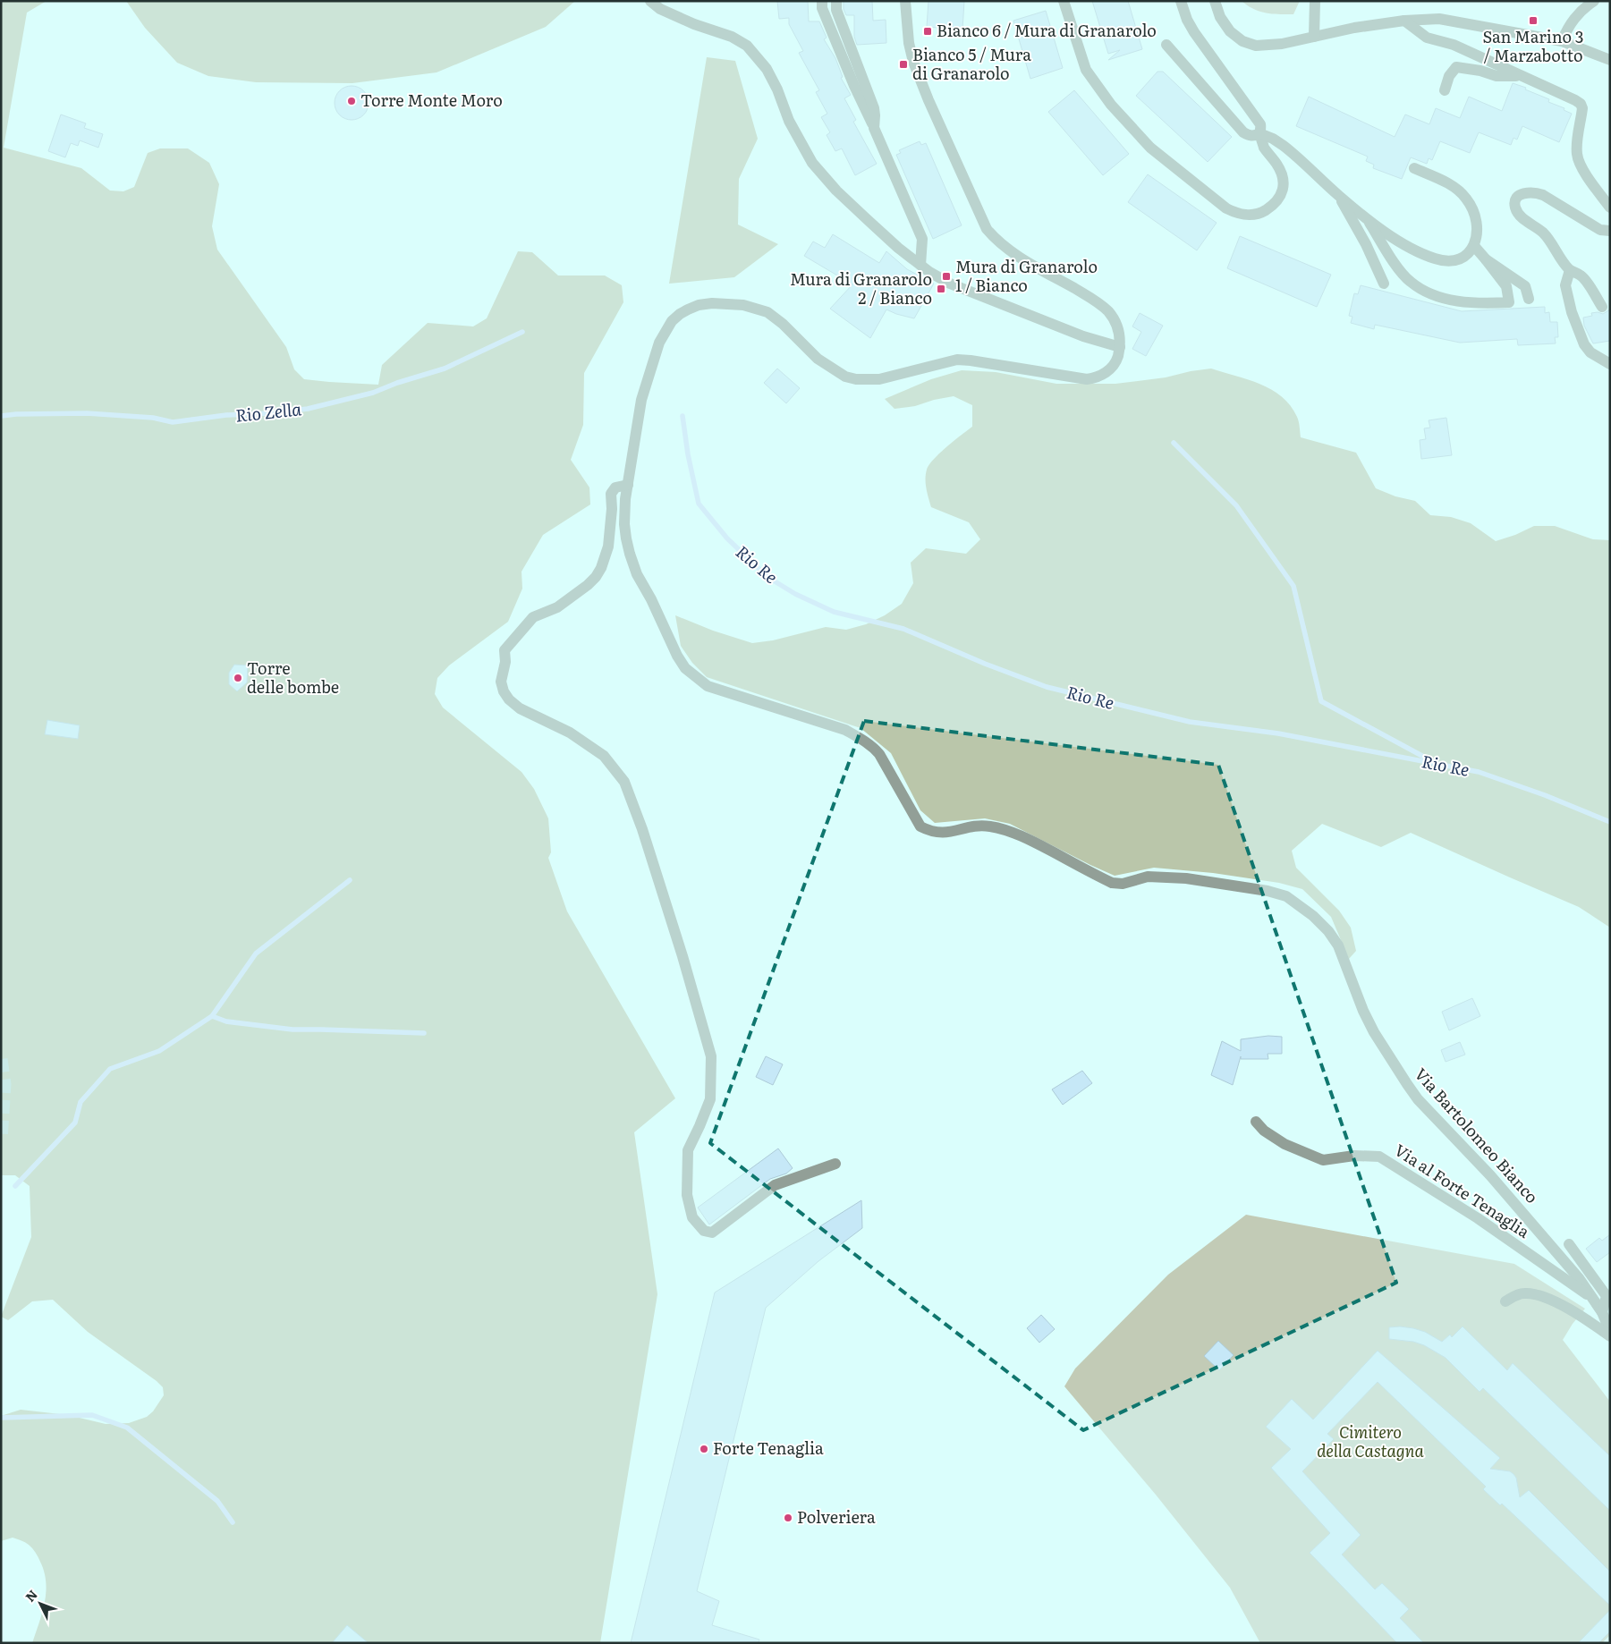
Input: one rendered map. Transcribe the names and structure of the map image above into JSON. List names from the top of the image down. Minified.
{"streets":{"street":["Via Bartolomeo Bianco","Via al Forte Tenaglia"]},"crossings":[["Via Bartolomeo Bianco","Via al Forte Tenaglia"]],"water":["Rio Zella","Rio Re"],"parks":["Cimitero della Castagna"],"places":{"transit":["San Marino 3 / Marzabotto","Bianco 6 / Mura di Granarolo","Bianco 5 / Mura di Granarolo","Mura di Granarolo 1 / Bianco","Mura di Granarolo 2 / Bianco"],"other":["Torre Monte Moro","Torre delle bombe","Forte Tenaglia","Polveriera"]},"north":"top left"}
